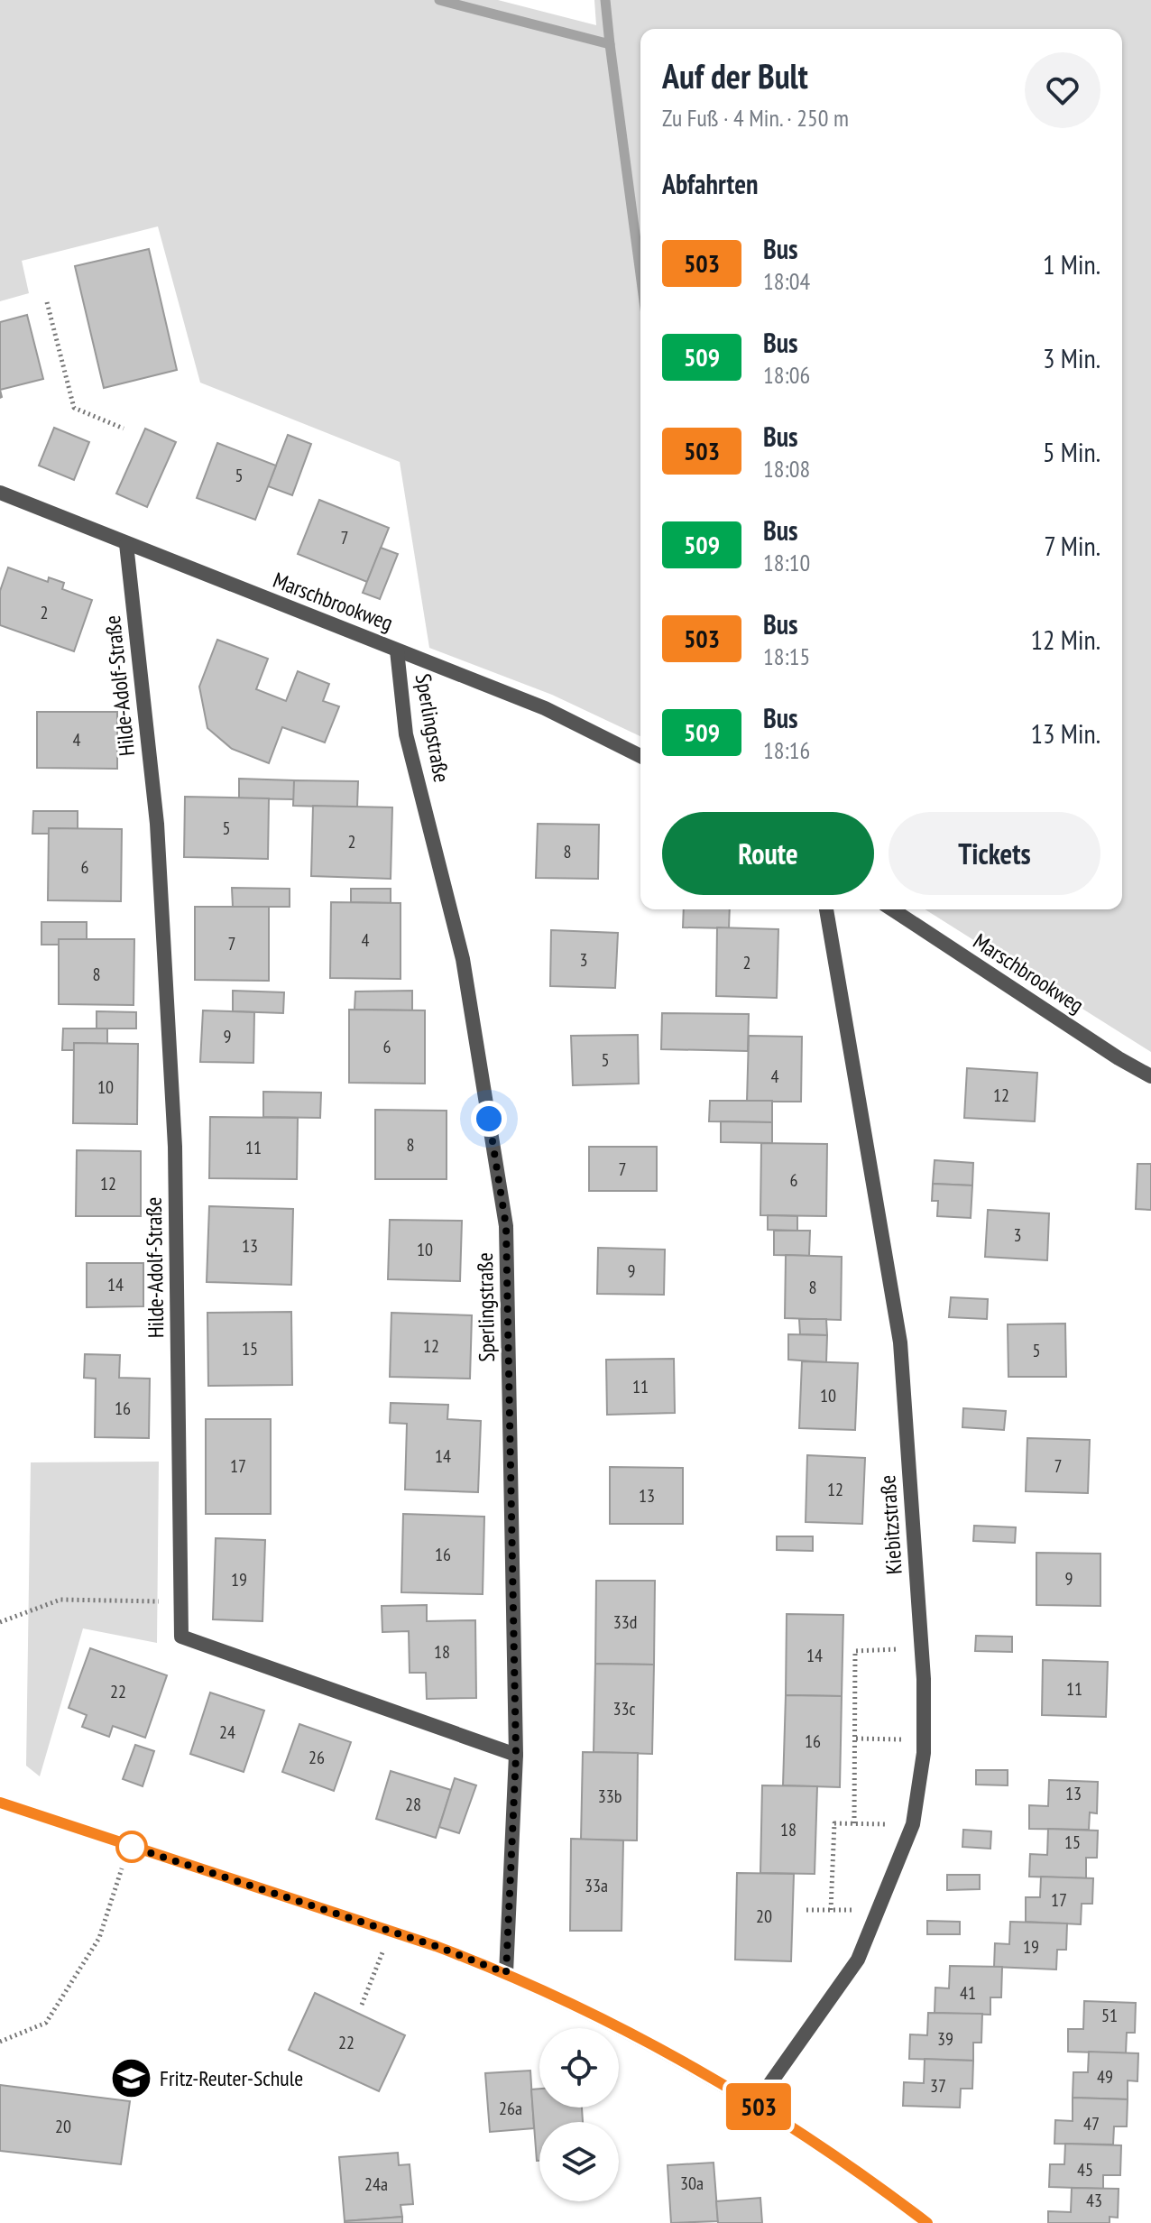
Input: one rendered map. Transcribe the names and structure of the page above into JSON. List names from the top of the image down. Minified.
{"streets":{"street":["Marschbrookweg","Hilde-Adolf-Straße","Sperlingstraße","Kiebitzstraße"]},"crossings":[["Marschbrookweg","Hilde-Adolf-Straße"],["Marschbrookweg","Sperlingstraße"],["Hilde-Adolf-Straße","Sperlingstraße"]],"places":{"school or university":["Fritz-Reuter-Schule"]},"lines":["bus line 503"],"house_numbers":["5","7","2","4","5","2","8","6","4","7","3","2","8","9","6","5","4","10","12","8","11","7","6","12","3","13","10","9","14","8","12","15","5","11","10","16","14","17","7","12","13","16","9","19","33d","18","14","11","22","33c","24","16","26","13","33b","28","18","15","33a","17","20","19","41","51","39","22","49","37","26a","47","20","45","30a","24a","43"],"page":{"on_map":"503","heading":[["Auf der Bult","Zu Fuß · 4 Min. · 250 m"],"Abfahrten"],"list":[{"mark":"503","name":"Bus","note":"18:04","value":"1 Min."},{"mark":"509","name":"Bus","note":"18:06","value":"3 Min."},{"mark":"503","name":"Bus","note":"18:08","value":"5 Min."},{"mark":"509","name":"Bus","note":"18:10","value":"7 Min."},{"mark":"503","name":"Bus","note":"18:15","value":"12 Min."},{"mark":"509","name":"Bus","note":"18:16","value":"13 Min."}],"buttons":["Route","Tickets"]}}
